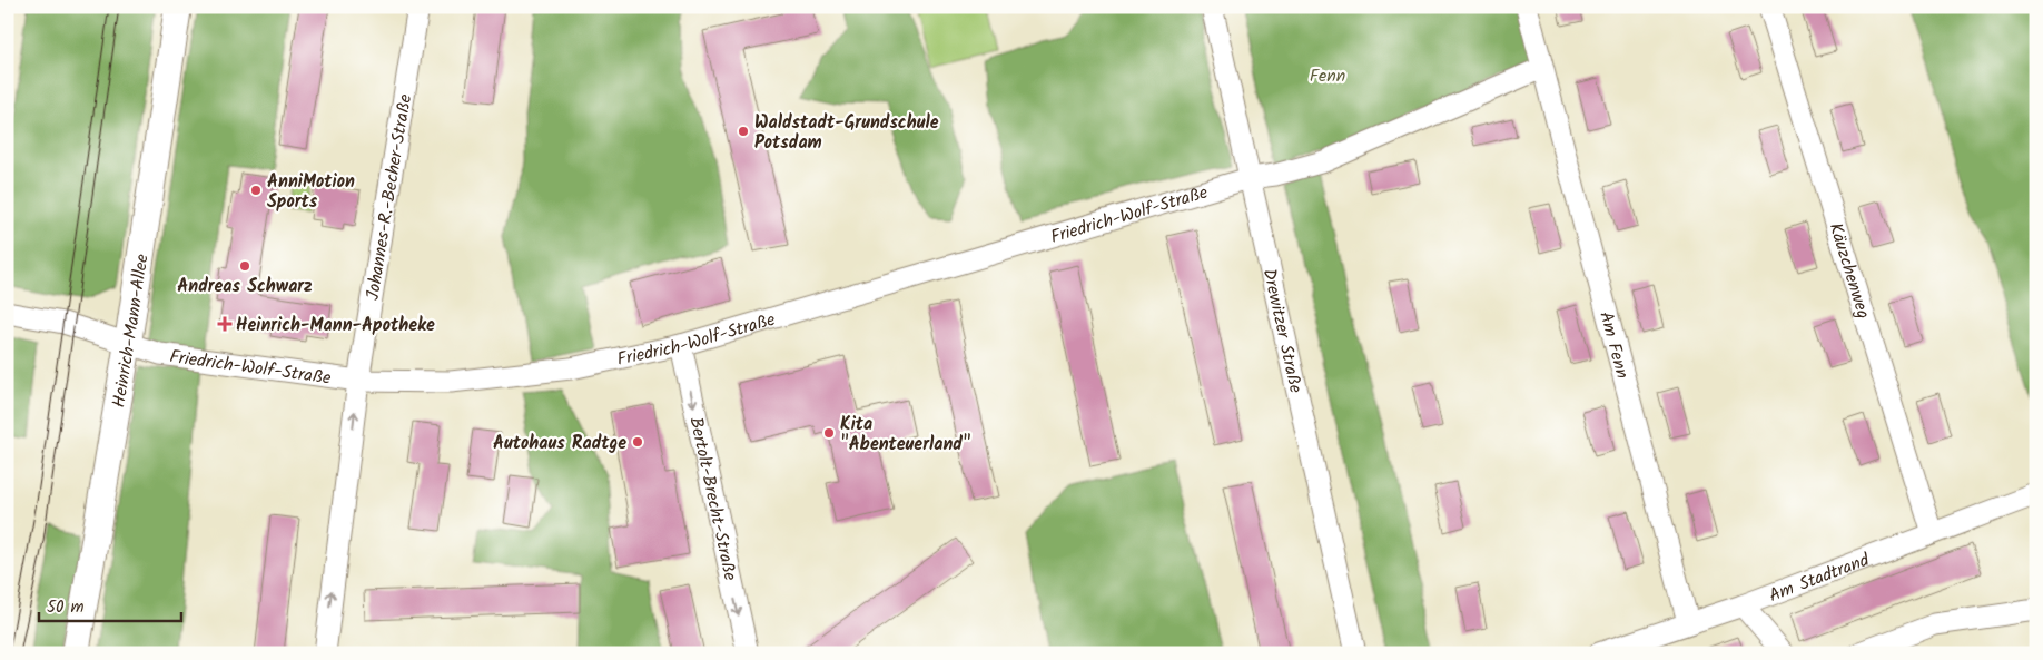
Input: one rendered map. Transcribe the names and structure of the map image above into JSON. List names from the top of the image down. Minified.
{"streets":{"main road":["Heinrich-Mann-Allee"],"street":["Johannes-R.-Becher-Straße","Friedrich-Wolf-Straße","Käuzchenweg","Drewitzer Straße","Am Fenn","Bertolt-Brecht-Straße","Am Stadtrand"]},"crossings":[["Johannes-R.-Becher-Straße","Friedrich-Wolf-Straße"],["Friedrich-Wolf-Straße","Drewitzer Straße"],["Friedrich-Wolf-Straße","Heinrich-Mann-Allee"],["Friedrich-Wolf-Straße","Bertolt-Brecht-Straße"],["Käuzchenweg","Am Stadtrand"],["Am Fenn","Am Stadtrand"]],"one_way":["Johannes-R.-Becher-Straße","Bertolt-Brecht-Straße"],"parks":["Fenn"],"places":{"other":["Waldstadt-Grundschule Potsdam","AnniMotion Sports","Andreas Schwarz","Kita \"Abenteuerland\"","Autohaus Radtge"],"health":["Heinrich-Mann-Apotheke"]},"scale_bar":"50 m"}
